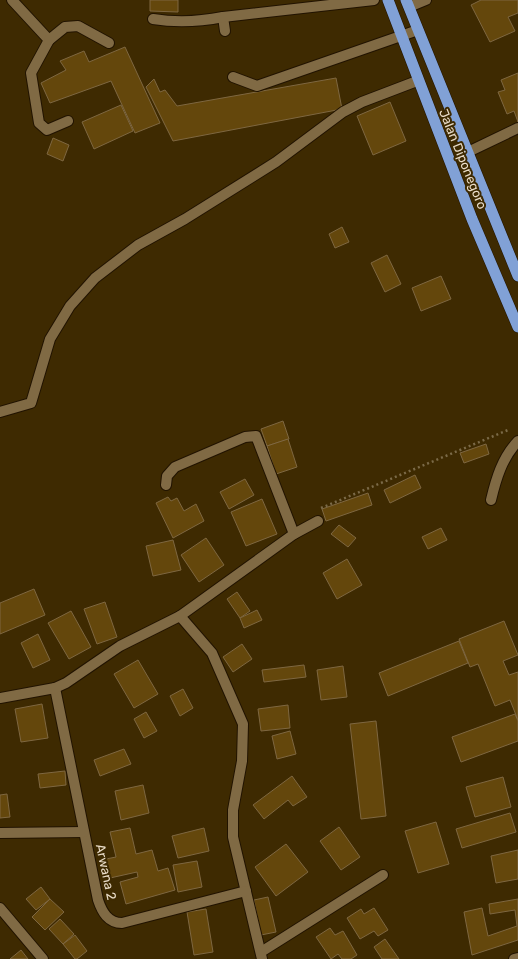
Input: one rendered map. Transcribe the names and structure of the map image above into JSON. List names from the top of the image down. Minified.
{"streets":{"highway":["Jalan Diponegoro"],"street":["Arwana 2"]}}
